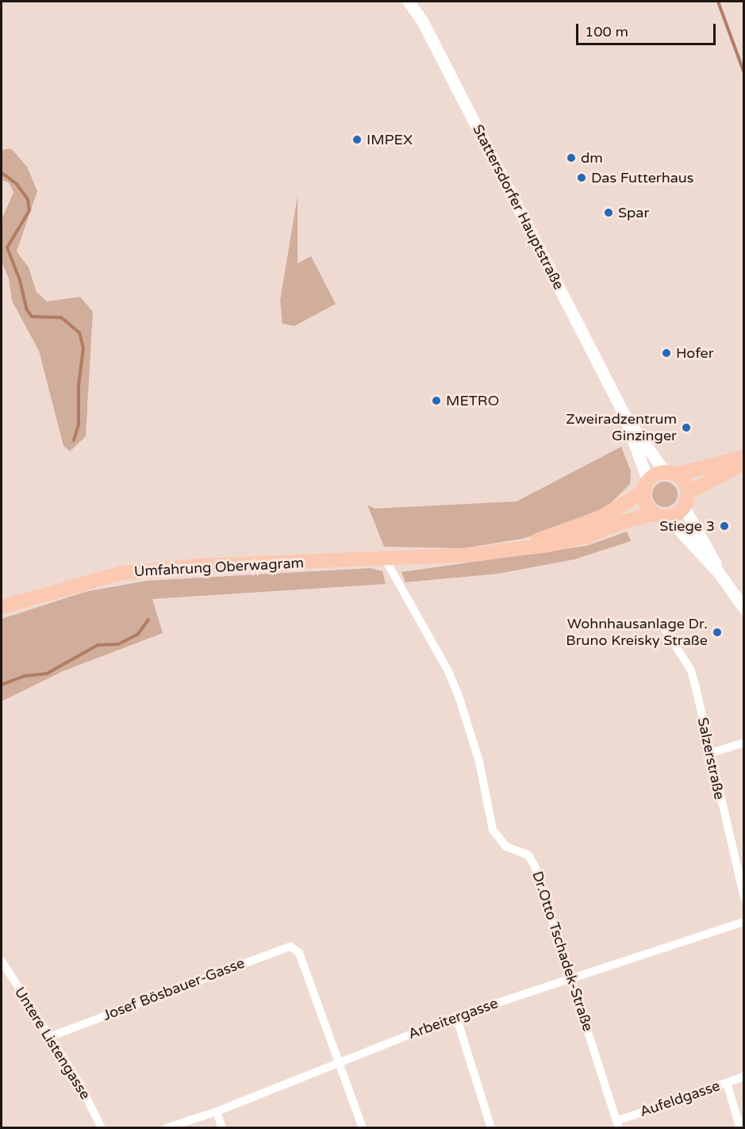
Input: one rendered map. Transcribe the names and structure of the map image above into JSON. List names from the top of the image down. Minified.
{"streets":{"main road":["Stattersdorfer Hauptstraße","Umfahrung Oberwagram"],"street":["Salzerstraße","Dr.Otto Tschadek-Straße","Josef Bösbauer-Gasse","Arbeitergasse","Untere Listengasse","Aufeldgasse"]},"crossings":[["Umfahrung Oberwagram","Dr.Otto Tschadek-Straße"],["Dr.Otto Tschadek-Straße","Arbeitergasse"],["Dr.Otto Tschadek-Straße","Aufeldgasse"],["Josef Bösbauer-Gasse","Arbeitergasse"],["Josef Bösbauer-Gasse","Untere Listengasse"]],"places":["IMPEX","dm","Das Futterhaus","Spar","Hofer","METRO","Zweiradzentrum Ginzinger","Stiege 3","Wohnhausanlage Dr. Bruno Kreisky Straße"],"scale_bar":"100 m"}
